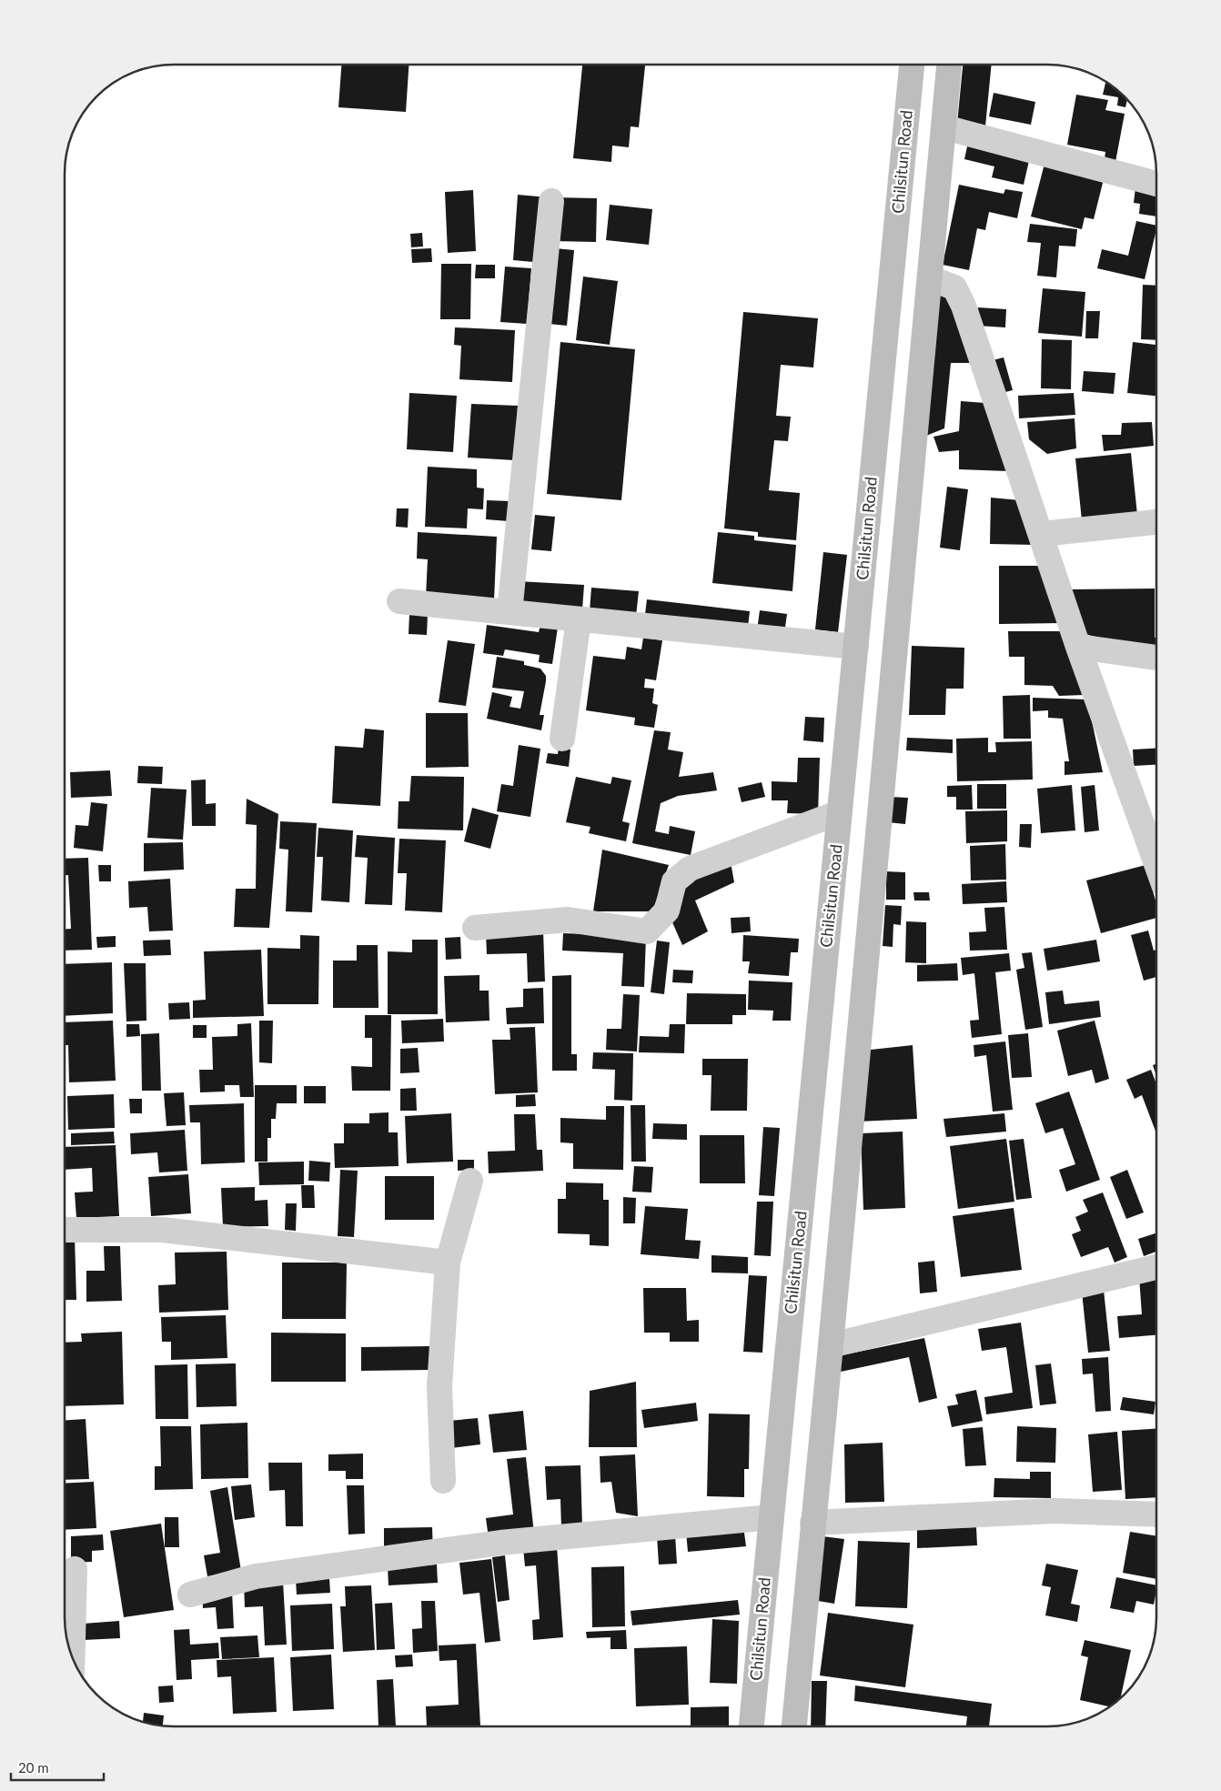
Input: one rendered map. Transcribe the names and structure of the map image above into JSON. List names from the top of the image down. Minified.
{"streets":{"main road":["Chilsitun Road"]},"scale_bar":"20 m"}
